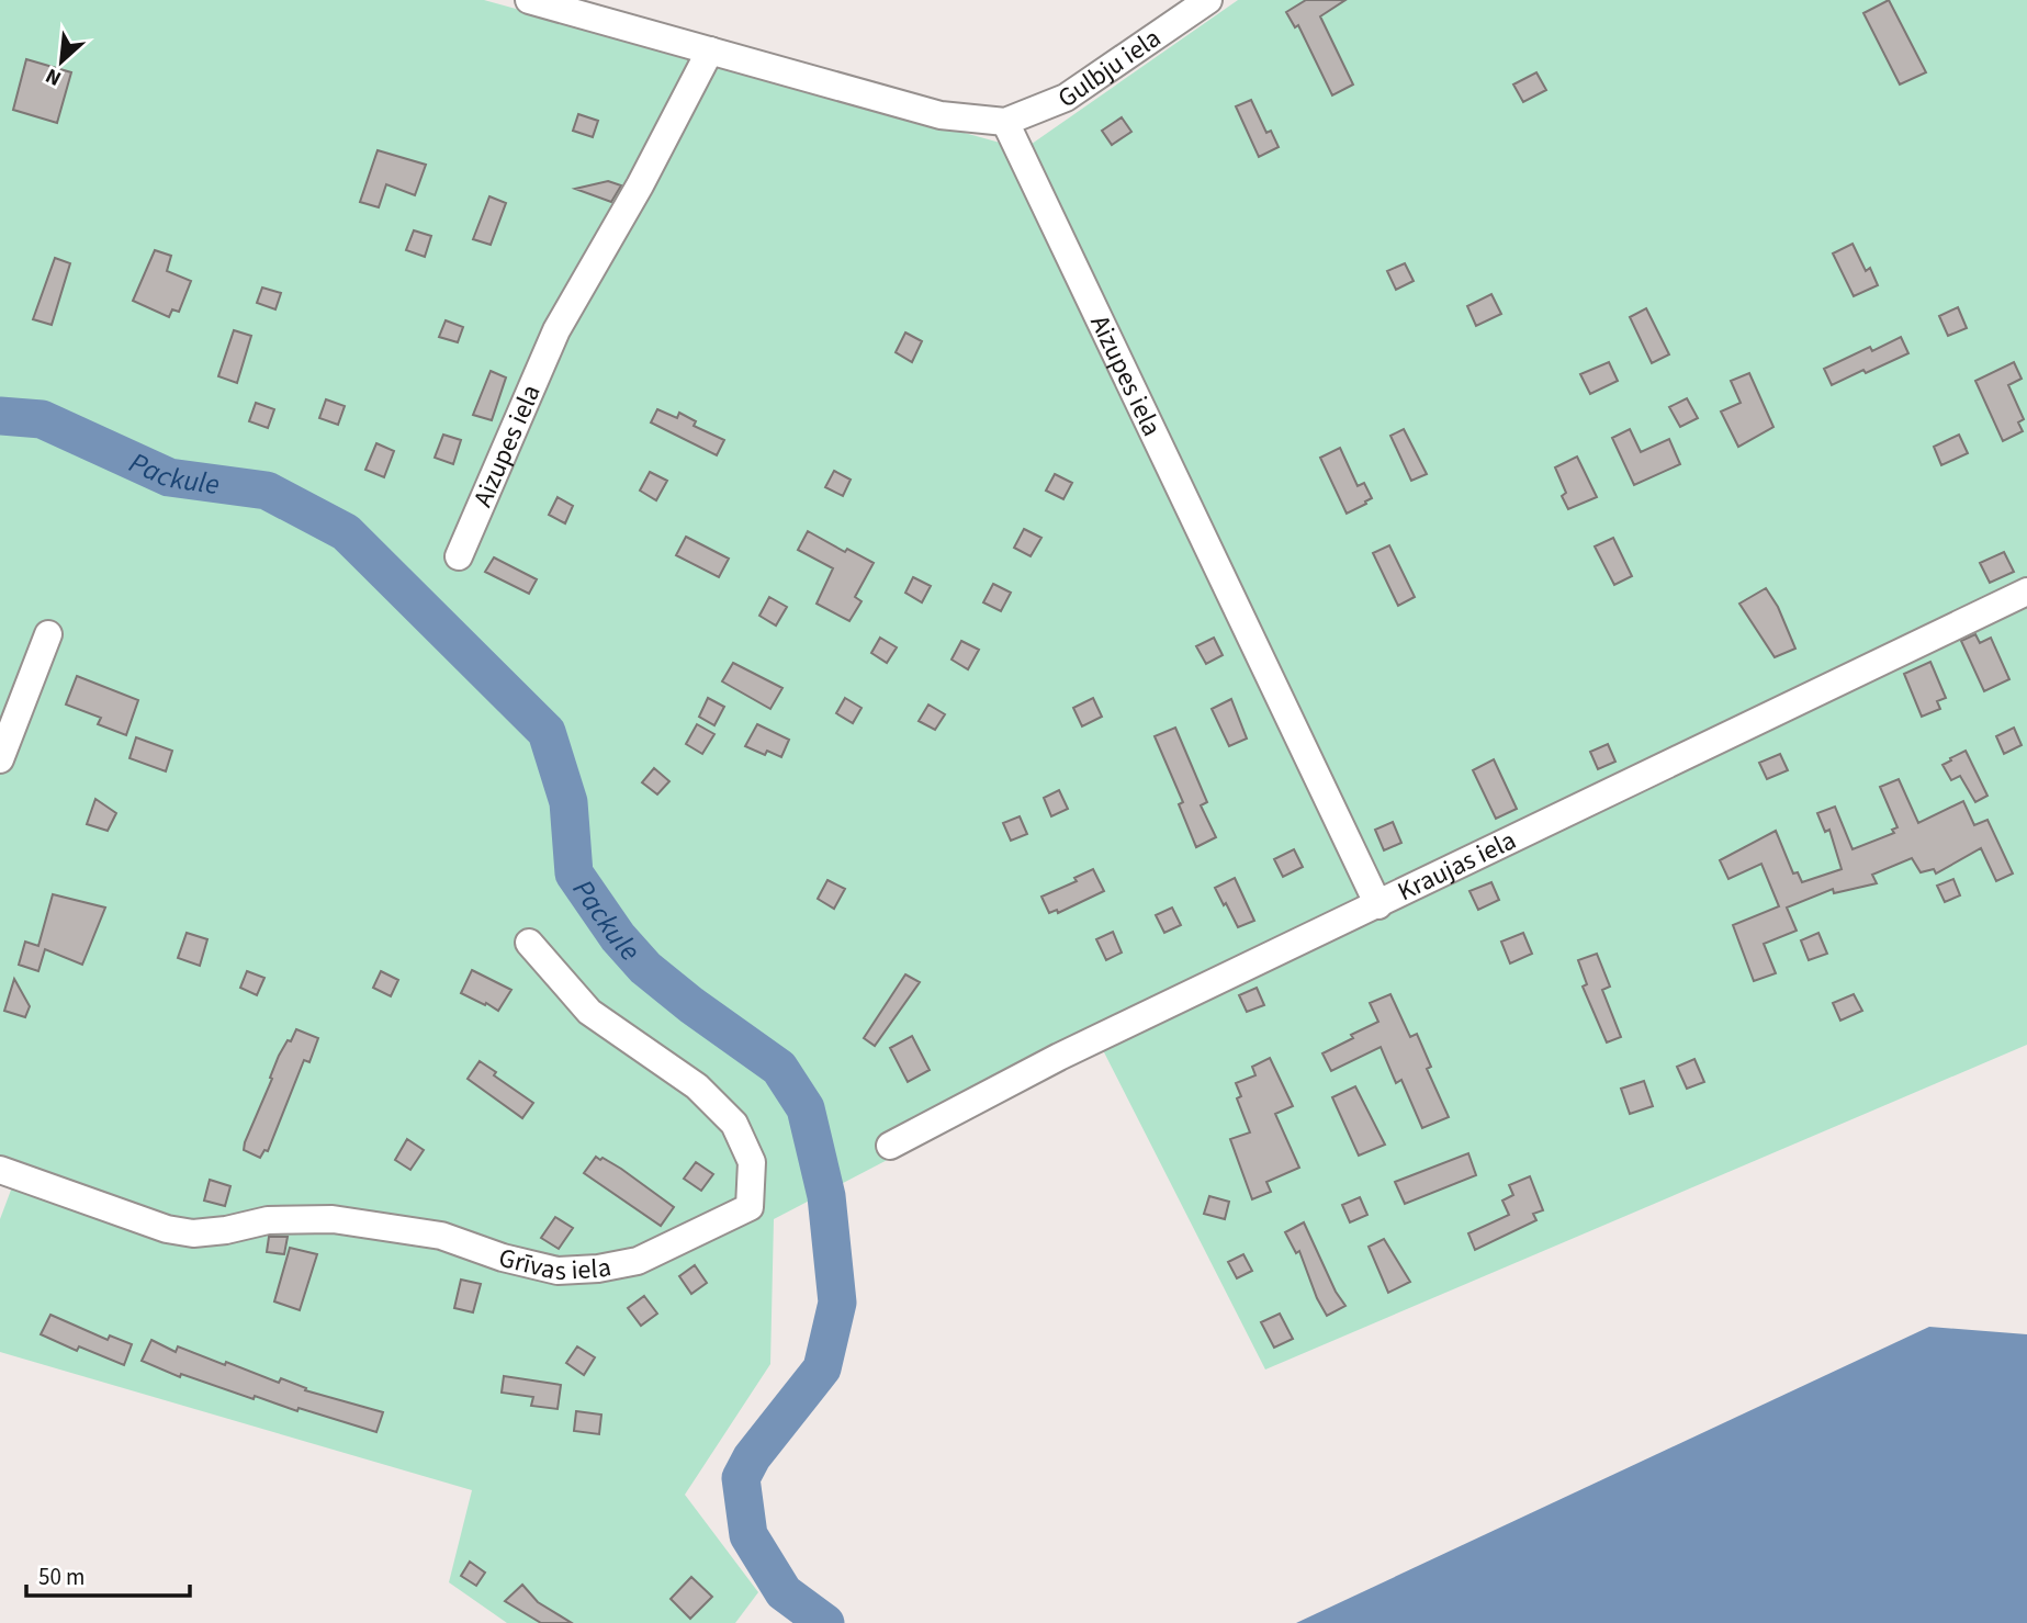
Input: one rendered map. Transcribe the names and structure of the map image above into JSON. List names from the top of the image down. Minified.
{"streets":{"street":["Gulbju iela","Aizupes iela","Kraujas iela","Grīvas iela"]},"crossings":[["Gulbju iela","Aizupes iela"],["Aizupes iela","Kraujas iela"]],"water":["Packule"],"scale_bar":"50 m","north":"bottom left"}
